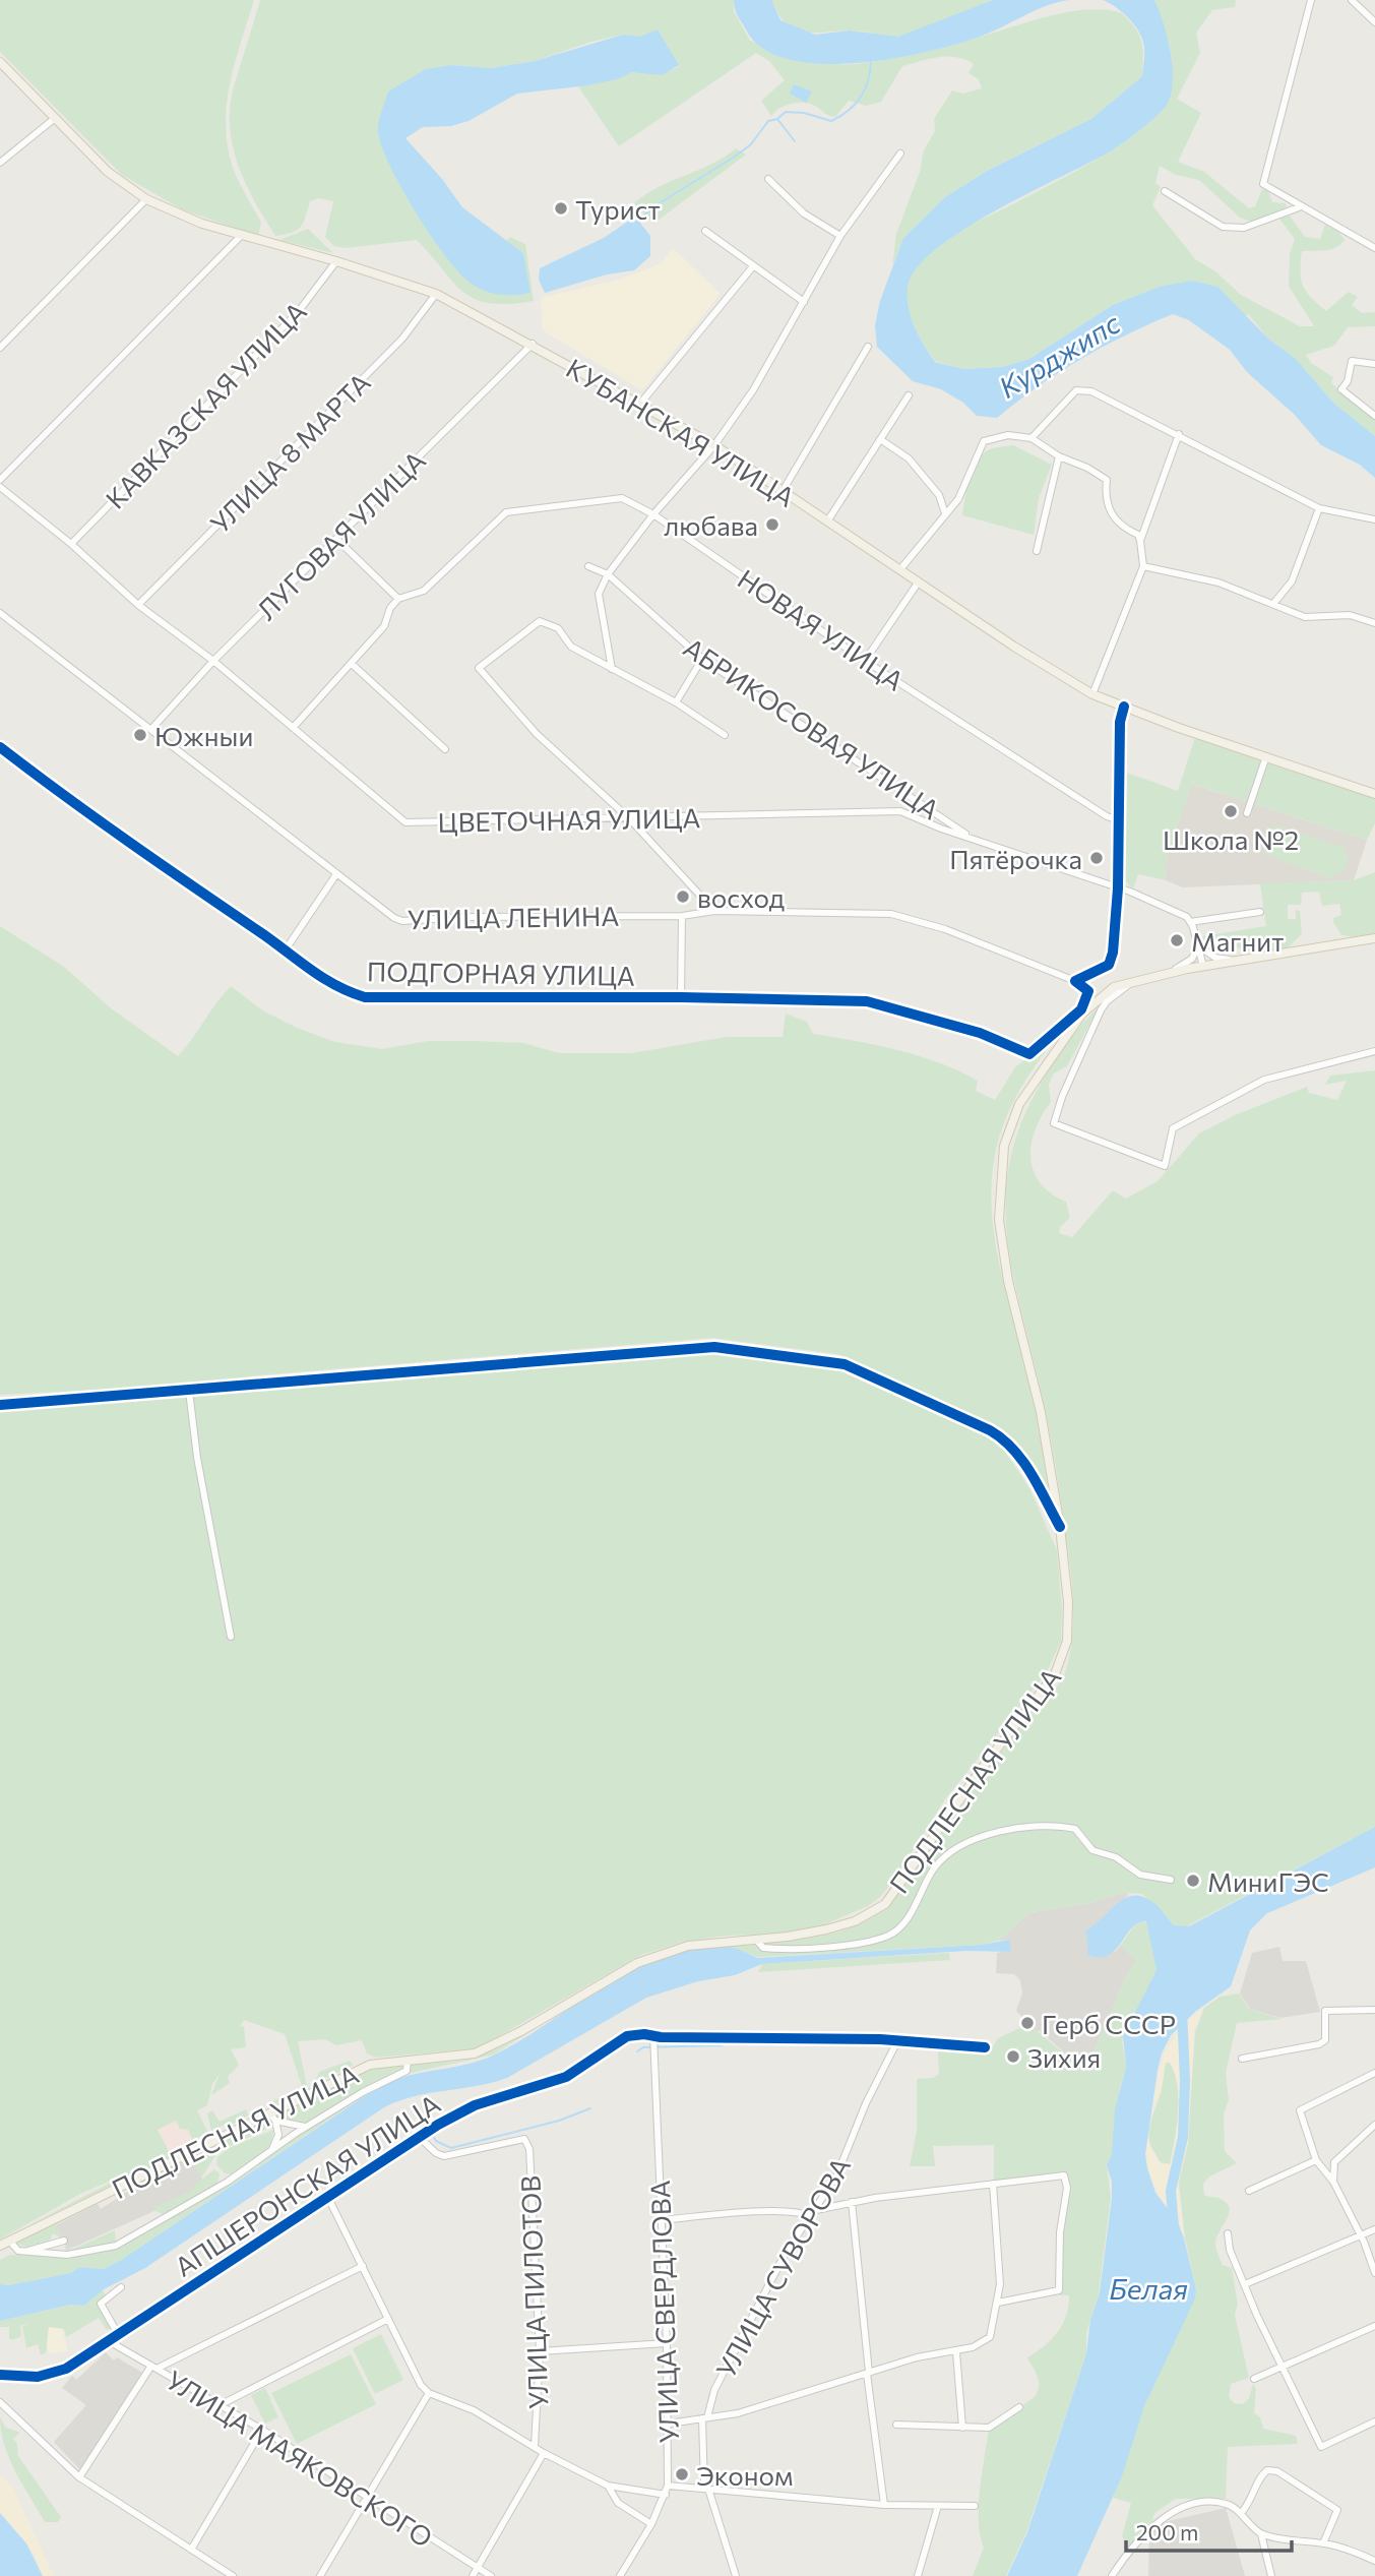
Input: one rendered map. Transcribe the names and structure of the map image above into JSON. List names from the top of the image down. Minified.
{"streets":{"main road":["КУБАНСКАЯ УЛИЦА","ПОДЛЕСНАЯ УЛИЦА"],"street":["КАВКАЗСКАЯ УЛИЦА","УЛИЦА 8 МАРТА","ЛУГОВАЯ УЛИЦА","НОВАЯ УЛИЦА","АБРИКОСОВАЯ УЛИЦА","ЦВЕТОЧНАЯ УЛИЦА","УЛИЦА ЛЕНИНА","ПОДГОРНАЯ УЛИЦА","АПШЕРОНСКАЯ УЛИЦА","УЛИЦА СУВОРОВА","УЛИЦА ПИЛОТОВ","УЛИЦА СВЕРДЛОВА","УЛИЦА МАЯКОВСКОГО"]},"crossings":[["КАВКАЗСКАЯ УЛИЦА","КУБАНСКАЯ УЛИЦА"],["КАВКАЗСКАЯ УЛИЦА","ЦВЕТОЧНАЯ УЛИЦА"],["КУБАНСКАЯ УЛИЦА","УЛИЦА 8 МАРТА"],["КУБАНСКАЯ УЛИЦА","ЛУГОВАЯ УЛИЦА"],["УЛИЦА 8 МАРТА","ЦВЕТОЧНАЯ УЛИЦА"],["ЛУГОВАЯ УЛИЦА","ЦВЕТОЧНАЯ УЛИЦА"],["ЛУГОВАЯ УЛИЦА","УЛИЦА ЛЕНИНА"],["АБРИКОСОВАЯ УЛИЦА","ЦВЕТОЧНАЯ УЛИЦА"],["УЛИЦА ЛЕНИНА","ПОДГОРНАЯ УЛИЦА"],["АПШЕРОНСКАЯ УЛИЦА","УЛИЦА СУВОРОВА"],["АПШЕРОНСКАЯ УЛИЦА","УЛИЦА ПИЛОТОВ"],["АПШЕРОНСКАЯ УЛИЦА","УЛИЦА СВЕРДЛОВА"],["АПШЕРОНСКАЯ УЛИЦА","УЛИЦА МАЯКОВСКОГО"]],"water":["Курджипс","Белая"],"places":["Турист","любава","Южныи","Школа №2","Пятёрочка","восход","Магнит","МиниГЭС","Герб СССР","Зихия","Эконом"],"scale_bar":"200 m"}
